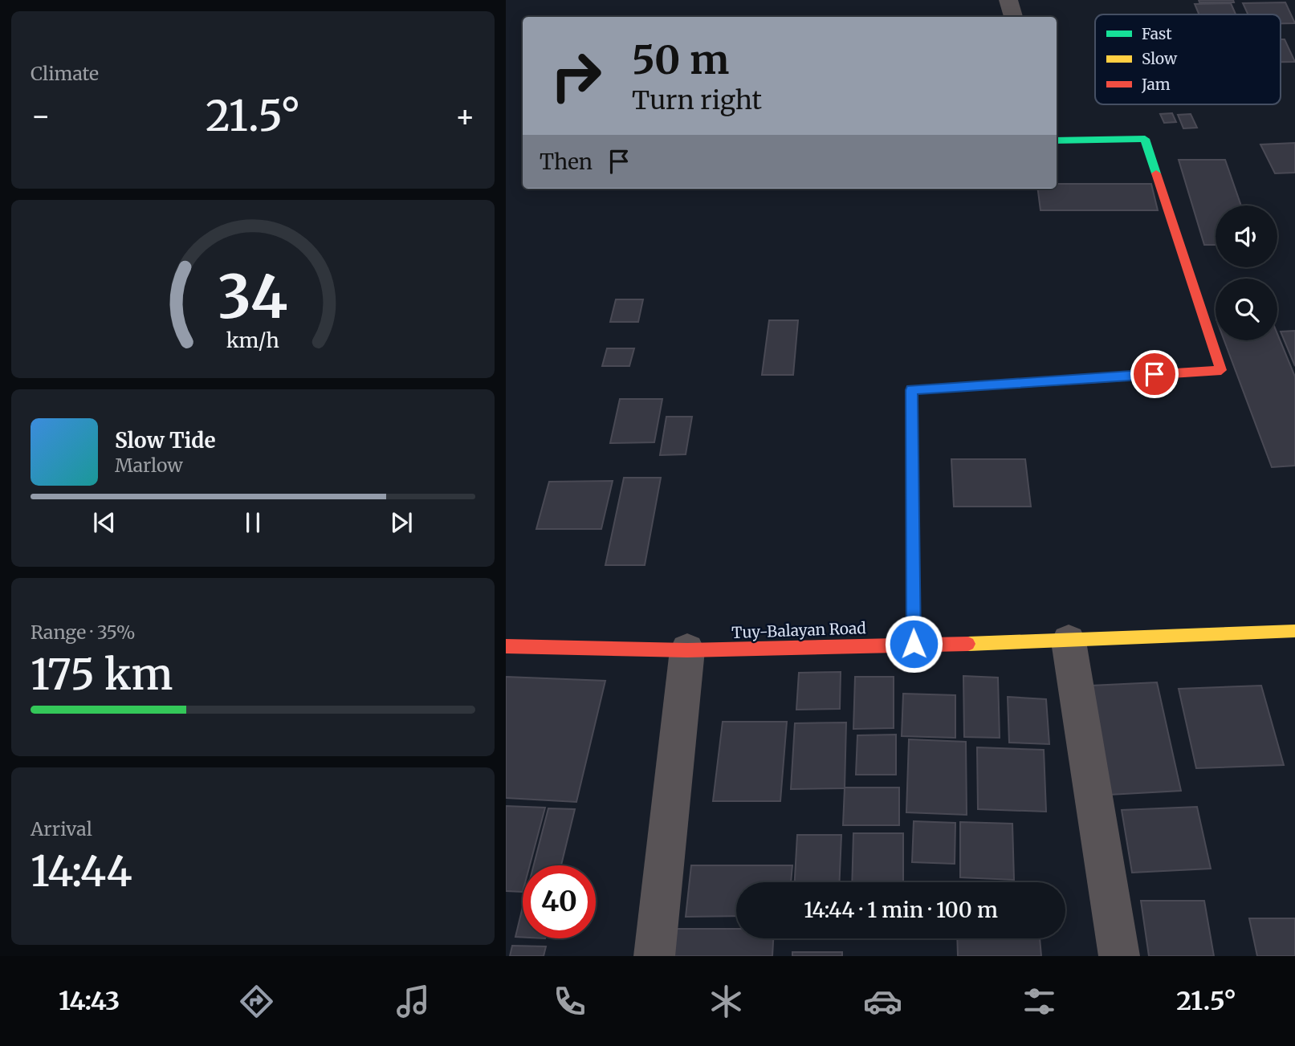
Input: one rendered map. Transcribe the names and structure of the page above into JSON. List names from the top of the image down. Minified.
{"streets":{"street":["Tuy-Balayan Road"]},"legend":["Fast","Slow","Jam"],"page":{"tile":["Climate",["Range · 35%","175 km"],["Arrival","14:44"]],"turn":["50 m","Turn right"],"heat":["−","21.5°","+"],"then":"Then","song":["Slow Tide","Marlow"],"limit":"40","trip":"14:44 · 1 min · 100 m","tabs":["14:43","21.5°"],"gauge":["34","km/h"]}}
